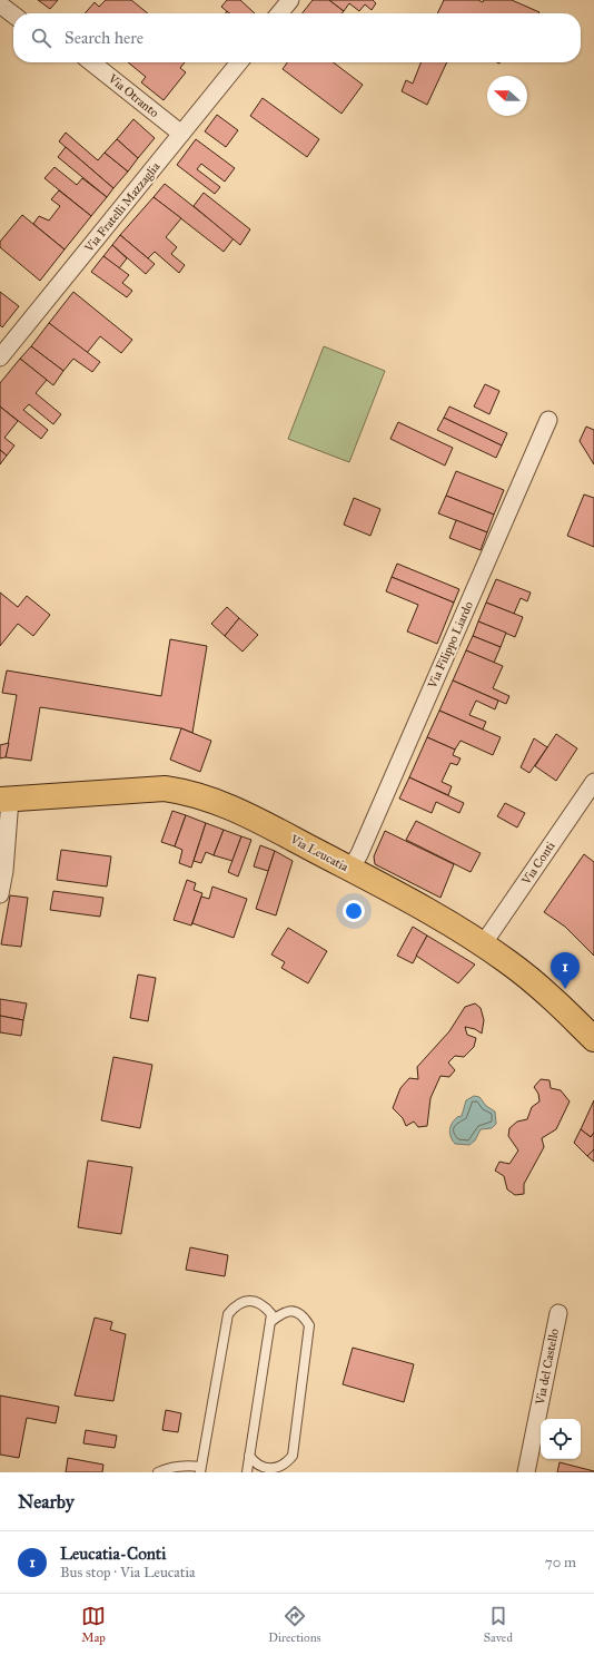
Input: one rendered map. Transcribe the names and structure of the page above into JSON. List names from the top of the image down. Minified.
{"streets":{"main road":["Via Leucatia"],"street":["Via Otranto","Via Fratelli Mazzaglia","Via Filippo Liardo","Via Conti","Via del Castello"]},"crossings":[["Via Otranto","Via Fratelli Mazzaglia"],["Via Filippo Liardo","Via Leucatia"],["Via Leucatia","Via Conti"]],"north":"left","page":{"search":"Search here","pins":"1","heading":"Nearby","list":[{"mark":"1","name":"Leucatia-Conti","note":"Bus stop · Via Leucatia","value":"70 m"}],"nav":["Map","Directions","Saved"]}}
